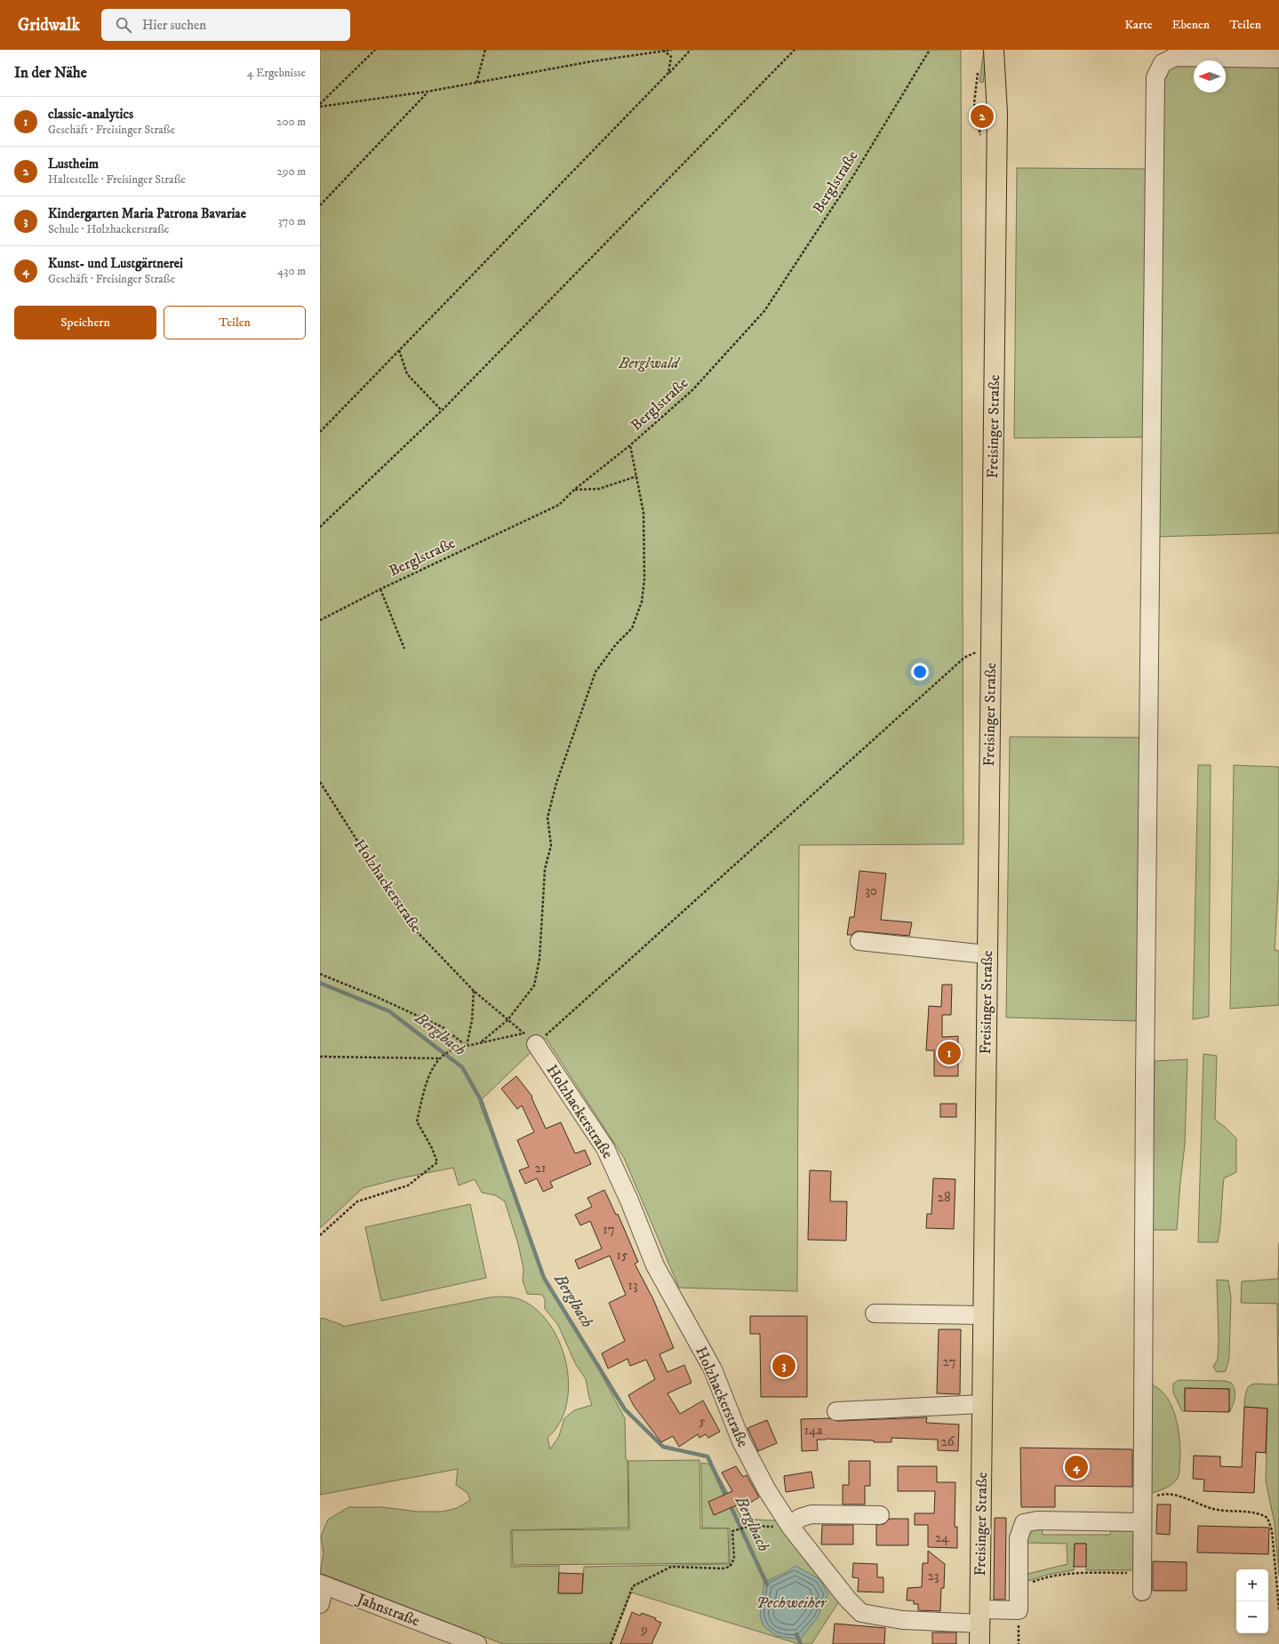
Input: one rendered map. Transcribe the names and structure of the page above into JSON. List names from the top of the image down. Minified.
{"streets":{"main road":["Freisinger Straße"],"street":["Holzhackerstraße","Jahnstraße"],"path":["Berglstraße"]},"crossings":[["Freisinger Straße","Holzhackerstraße"]],"water":["Berglbach","Pechweiher"],"parks":["Berglwald"],"house_numbers":["30","21","28","17","15","13","27","5","14a","26","24","23","9"],"north":"left","page":{"header":"Gridwalk","search":"Hier suchen","nav":["Karte","Ebenen","Teilen"],"heading":["In der Nähe","4 Ergebnisse"],"list":[{"mark":"1","name":"classic-analytics","note":"Geschäft · Freisinger Straße","value":"200 m"},{"mark":"2","name":"Lustheim","note":"Haltestelle · Freisinger Straße","value":"290 m"},{"mark":"3","name":"Kindergarten Maria Patrona Bavariae","note":"Schule · Holzhackerstraße","value":"370 m"},{"mark":"4","name":"Kunst- und Lustgärtnerei","note":"Geschäft · Freisinger Straße","value":"430 m"}],"pins":["2","1","3","4"],"buttons":["Speichern","Teilen"],"map_buttons":["+","−"]}}
